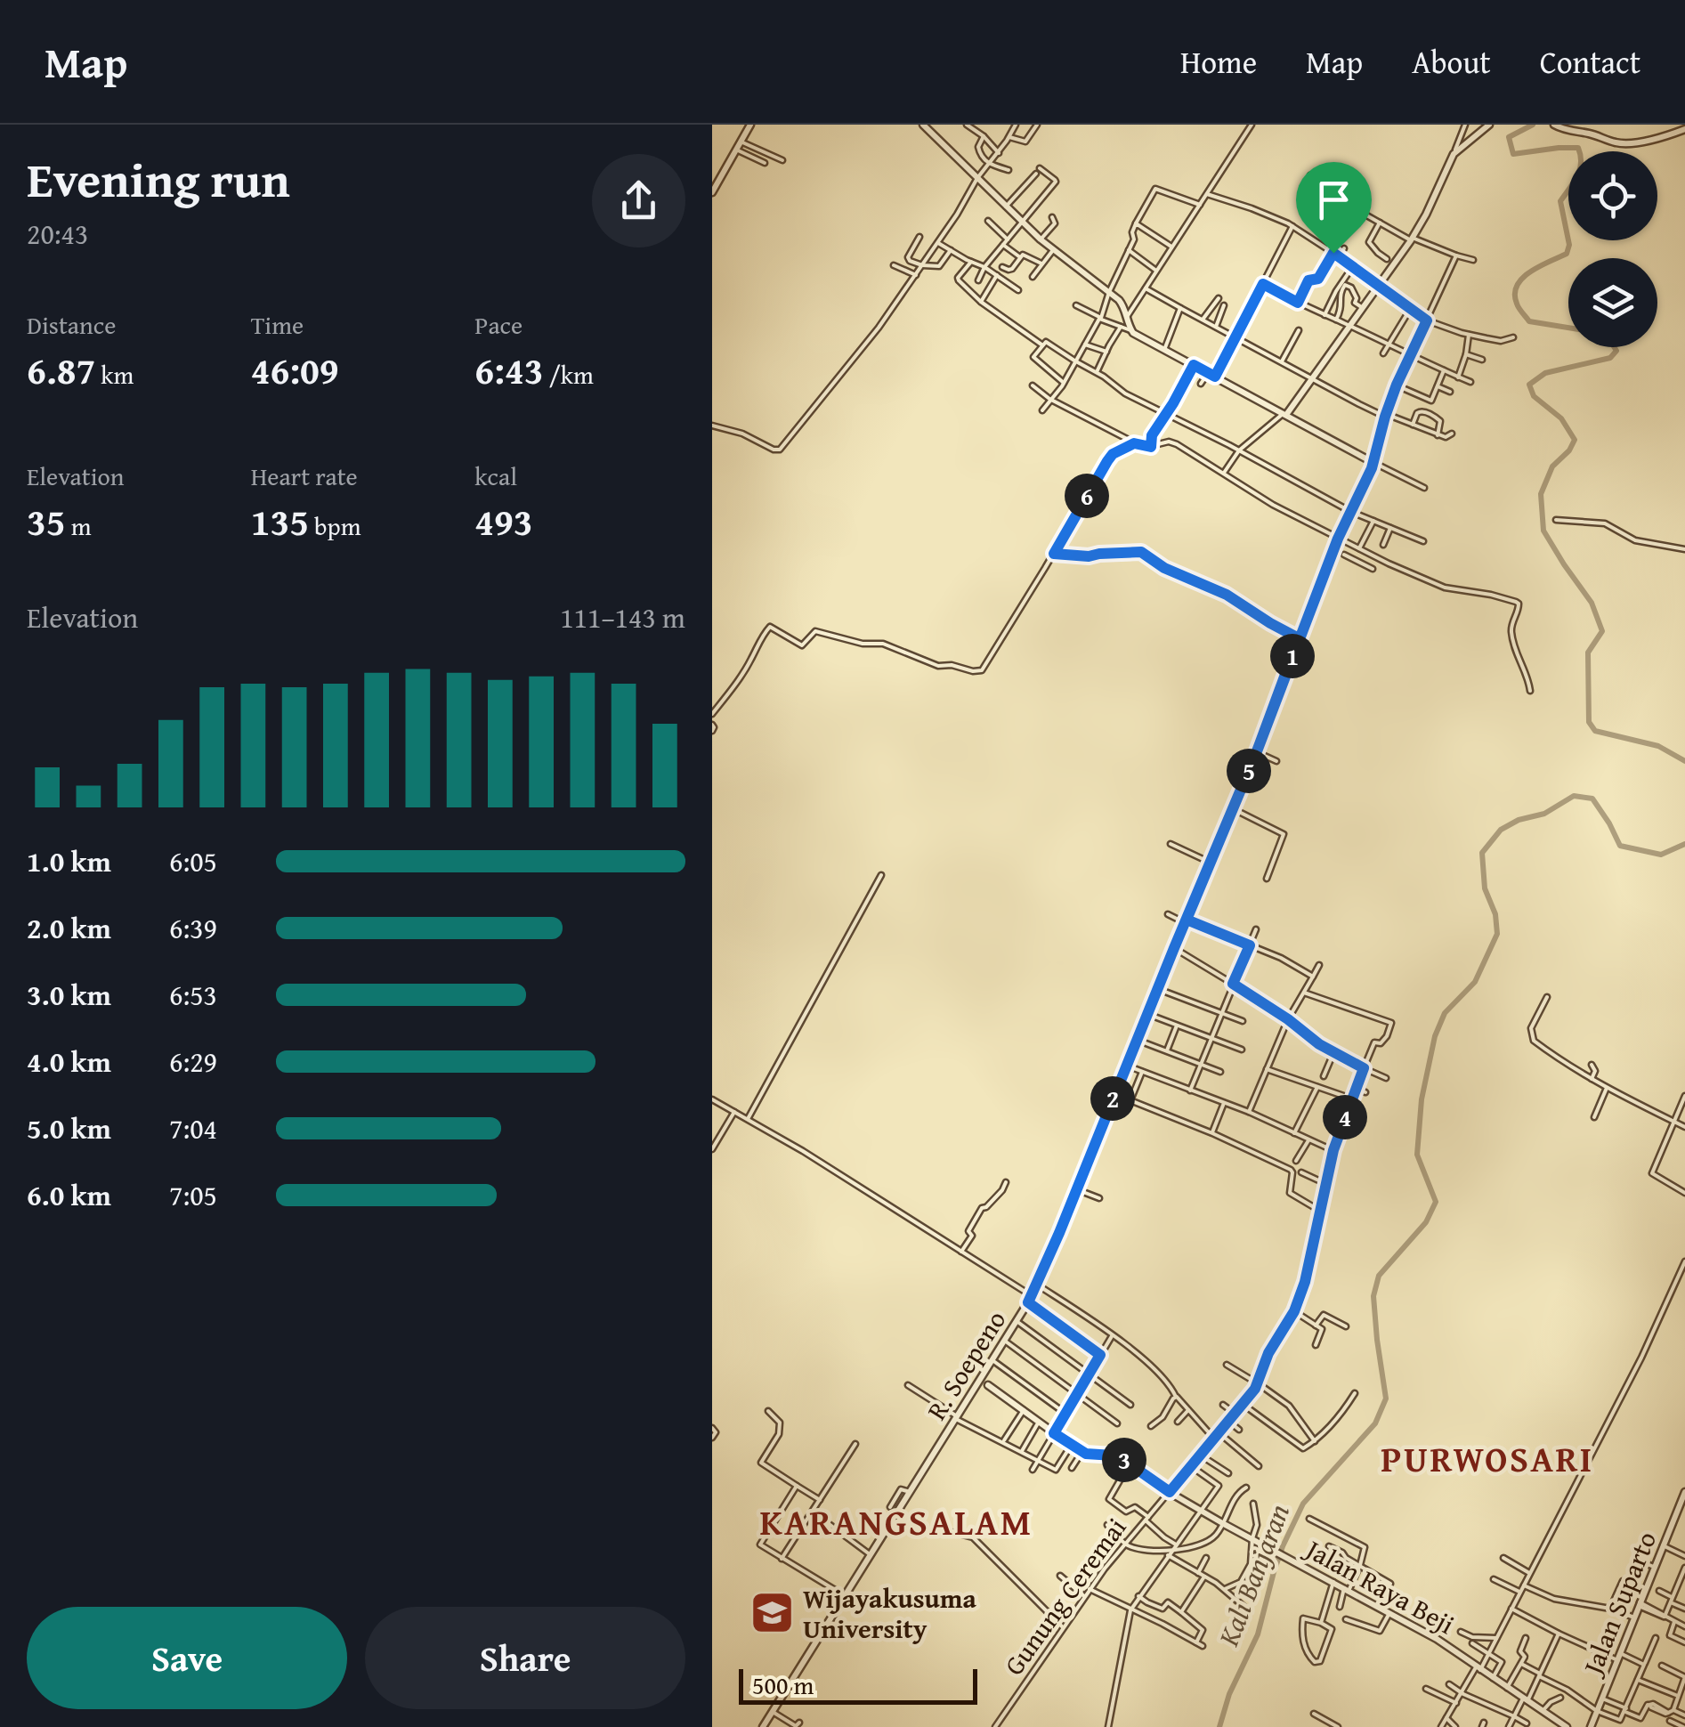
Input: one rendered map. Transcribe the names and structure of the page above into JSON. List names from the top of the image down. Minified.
{"streets":{"street":["R. Soepeno","Jalan Raya Beji","Gunung Ceremai","Jalan Suparto"]},"crossings":[["Jalan Raya Beji","Gunung Ceremai"]],"districts":["PURWOSARI","KARANGSALAM"],"water":["Kali Banjaran"],"places":{"school or university":["Wijayakusuma University"]},"scale_bar":"500 m","page":{"header":"Map","nav":["Home","Map","About","Contact"],"heading":["Evening run","20:43"],"stats":[["Distance","6.87 km"],["Time","46:09"],["Pace","6:43 /km"],["Elevation","35 m"],["Heart rate","135 bpm"],["kcal","493"]],"pins":["6","1","5","2","4","3"],"chart":["Elevation","111–143 m"],"list":[{"name":"1.0 km","note":"6:05"},{"name":"2.0 km","note":"6:39"},{"name":"3.0 km","note":"6:53"},{"name":"4.0 km","note":"6:29"},{"name":"5.0 km","note":"7:04"},{"name":"6.0 km","note":"7:05"}],"buttons":["Save","Share"],"scale":"500 m"}}
